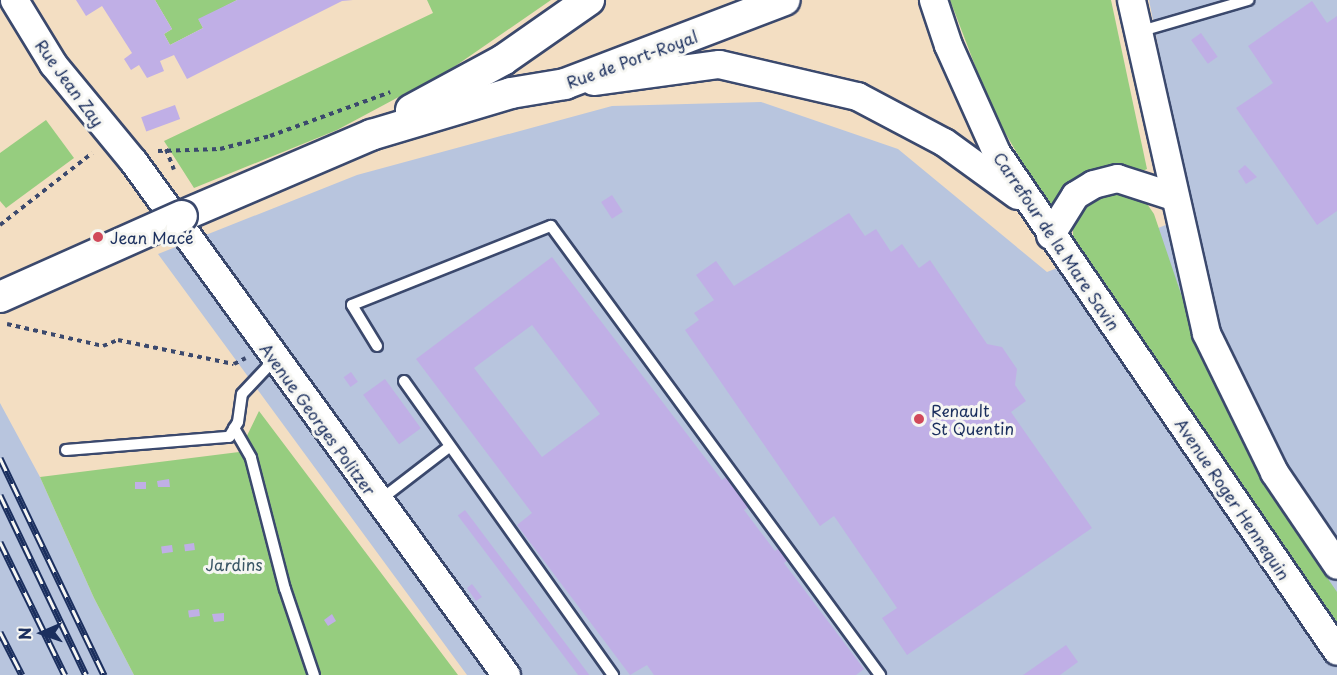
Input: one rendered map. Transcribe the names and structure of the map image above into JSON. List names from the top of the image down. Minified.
{"streets":{"main road":["Rue de Port-Royal"],"street":["Rue Jean Zay","Carrefour de la Mare Savin","Avenue Georges Politzer","Avenue Roger Hennequin"]},"crossings":[["Rue Jean Zay","Avenue Georges Politzer"],["Carrefour de la Mare Savin","Avenue Roger Hennequin"]],"parks":["Jardins"],"places":["Jean Macé","Renault St Quentin"],"north":"left"}
